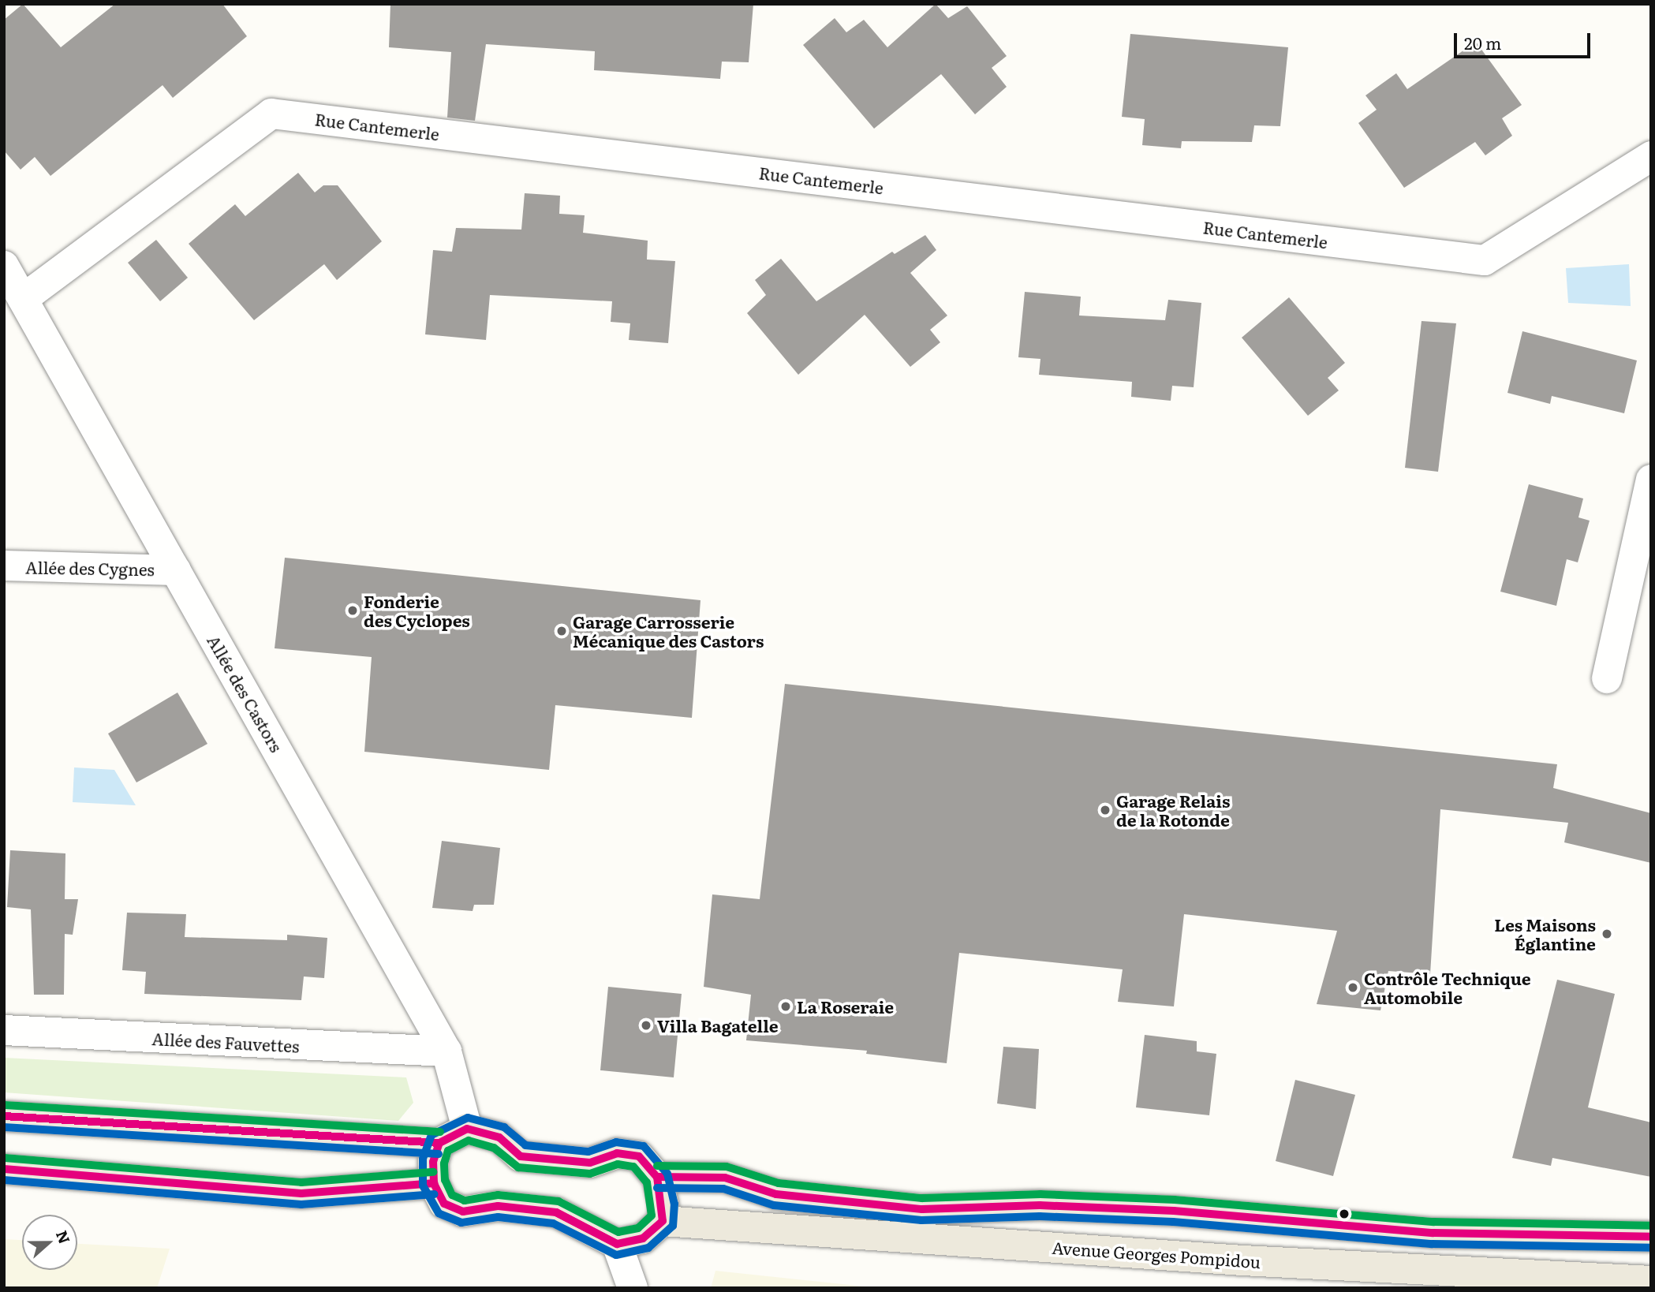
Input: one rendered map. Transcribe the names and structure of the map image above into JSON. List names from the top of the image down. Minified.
{"streets":{"main road":["Avenue Georges Pompidou"],"street":["Rue Cantemerle","Allée des Cygnes","Allée des Castors","Allée des Fauvettes"]},"crossings":[["Rue Cantemerle","Allée des Castors"],["Allée des Cygnes","Allée des Castors"],["Allée des Castors","Allée des Fauvettes"]],"places":["Fonderie des Cyclopes","Garage Carrosserie Mécanique des Castors","Garage Relais de la Rotonde","Les Maisons Églantine","Contrôle Technique Automobile","La Roseraie","Villa Bagatelle"],"scale_bar":"20 m","north":"right"}
